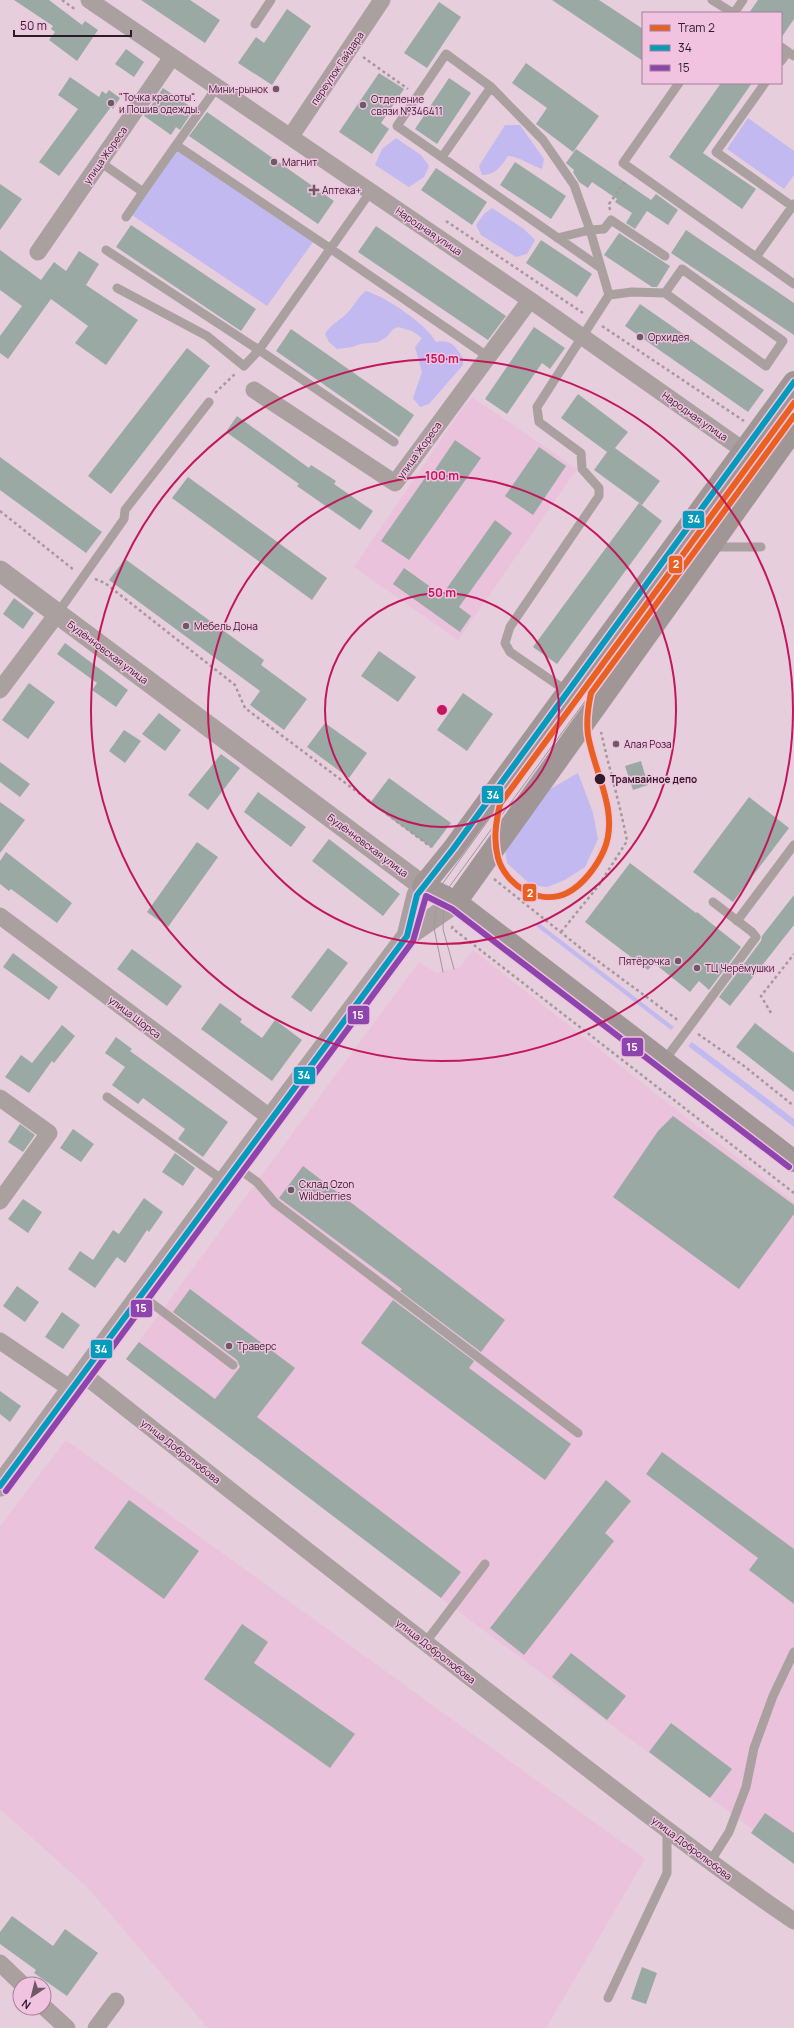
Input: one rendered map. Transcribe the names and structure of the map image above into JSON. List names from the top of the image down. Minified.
{"streets":{"main road":["Будённовская улица"],"street":["переулок Гайдара","улица Жореса","Народная улица","улица Щорса","улица Добролюбова"]},"crossings":[["переулок Гайдара","Народная улица"],["улица Жореса","Народная улица"]],"places":{"other":["Мини-рынок","\"Точка красоты\". и Пошив одежды.","Отделение связи №346411","Магнит","Орхидея","Мебель Дона","Алая Роза","Трамвайное депо","Пятёрочка","ТЦ Черёмушки","Склад Ozon Wildberries","Траверс"],"health":["Аптека+"]},"lines":["transit line 34","tram line 2","transit line 15"],"legend":["Tram 2","34","15"],"scale_bar":"50 m","north":"bottom left","rings":["150 m","100 m","50 m"]}
